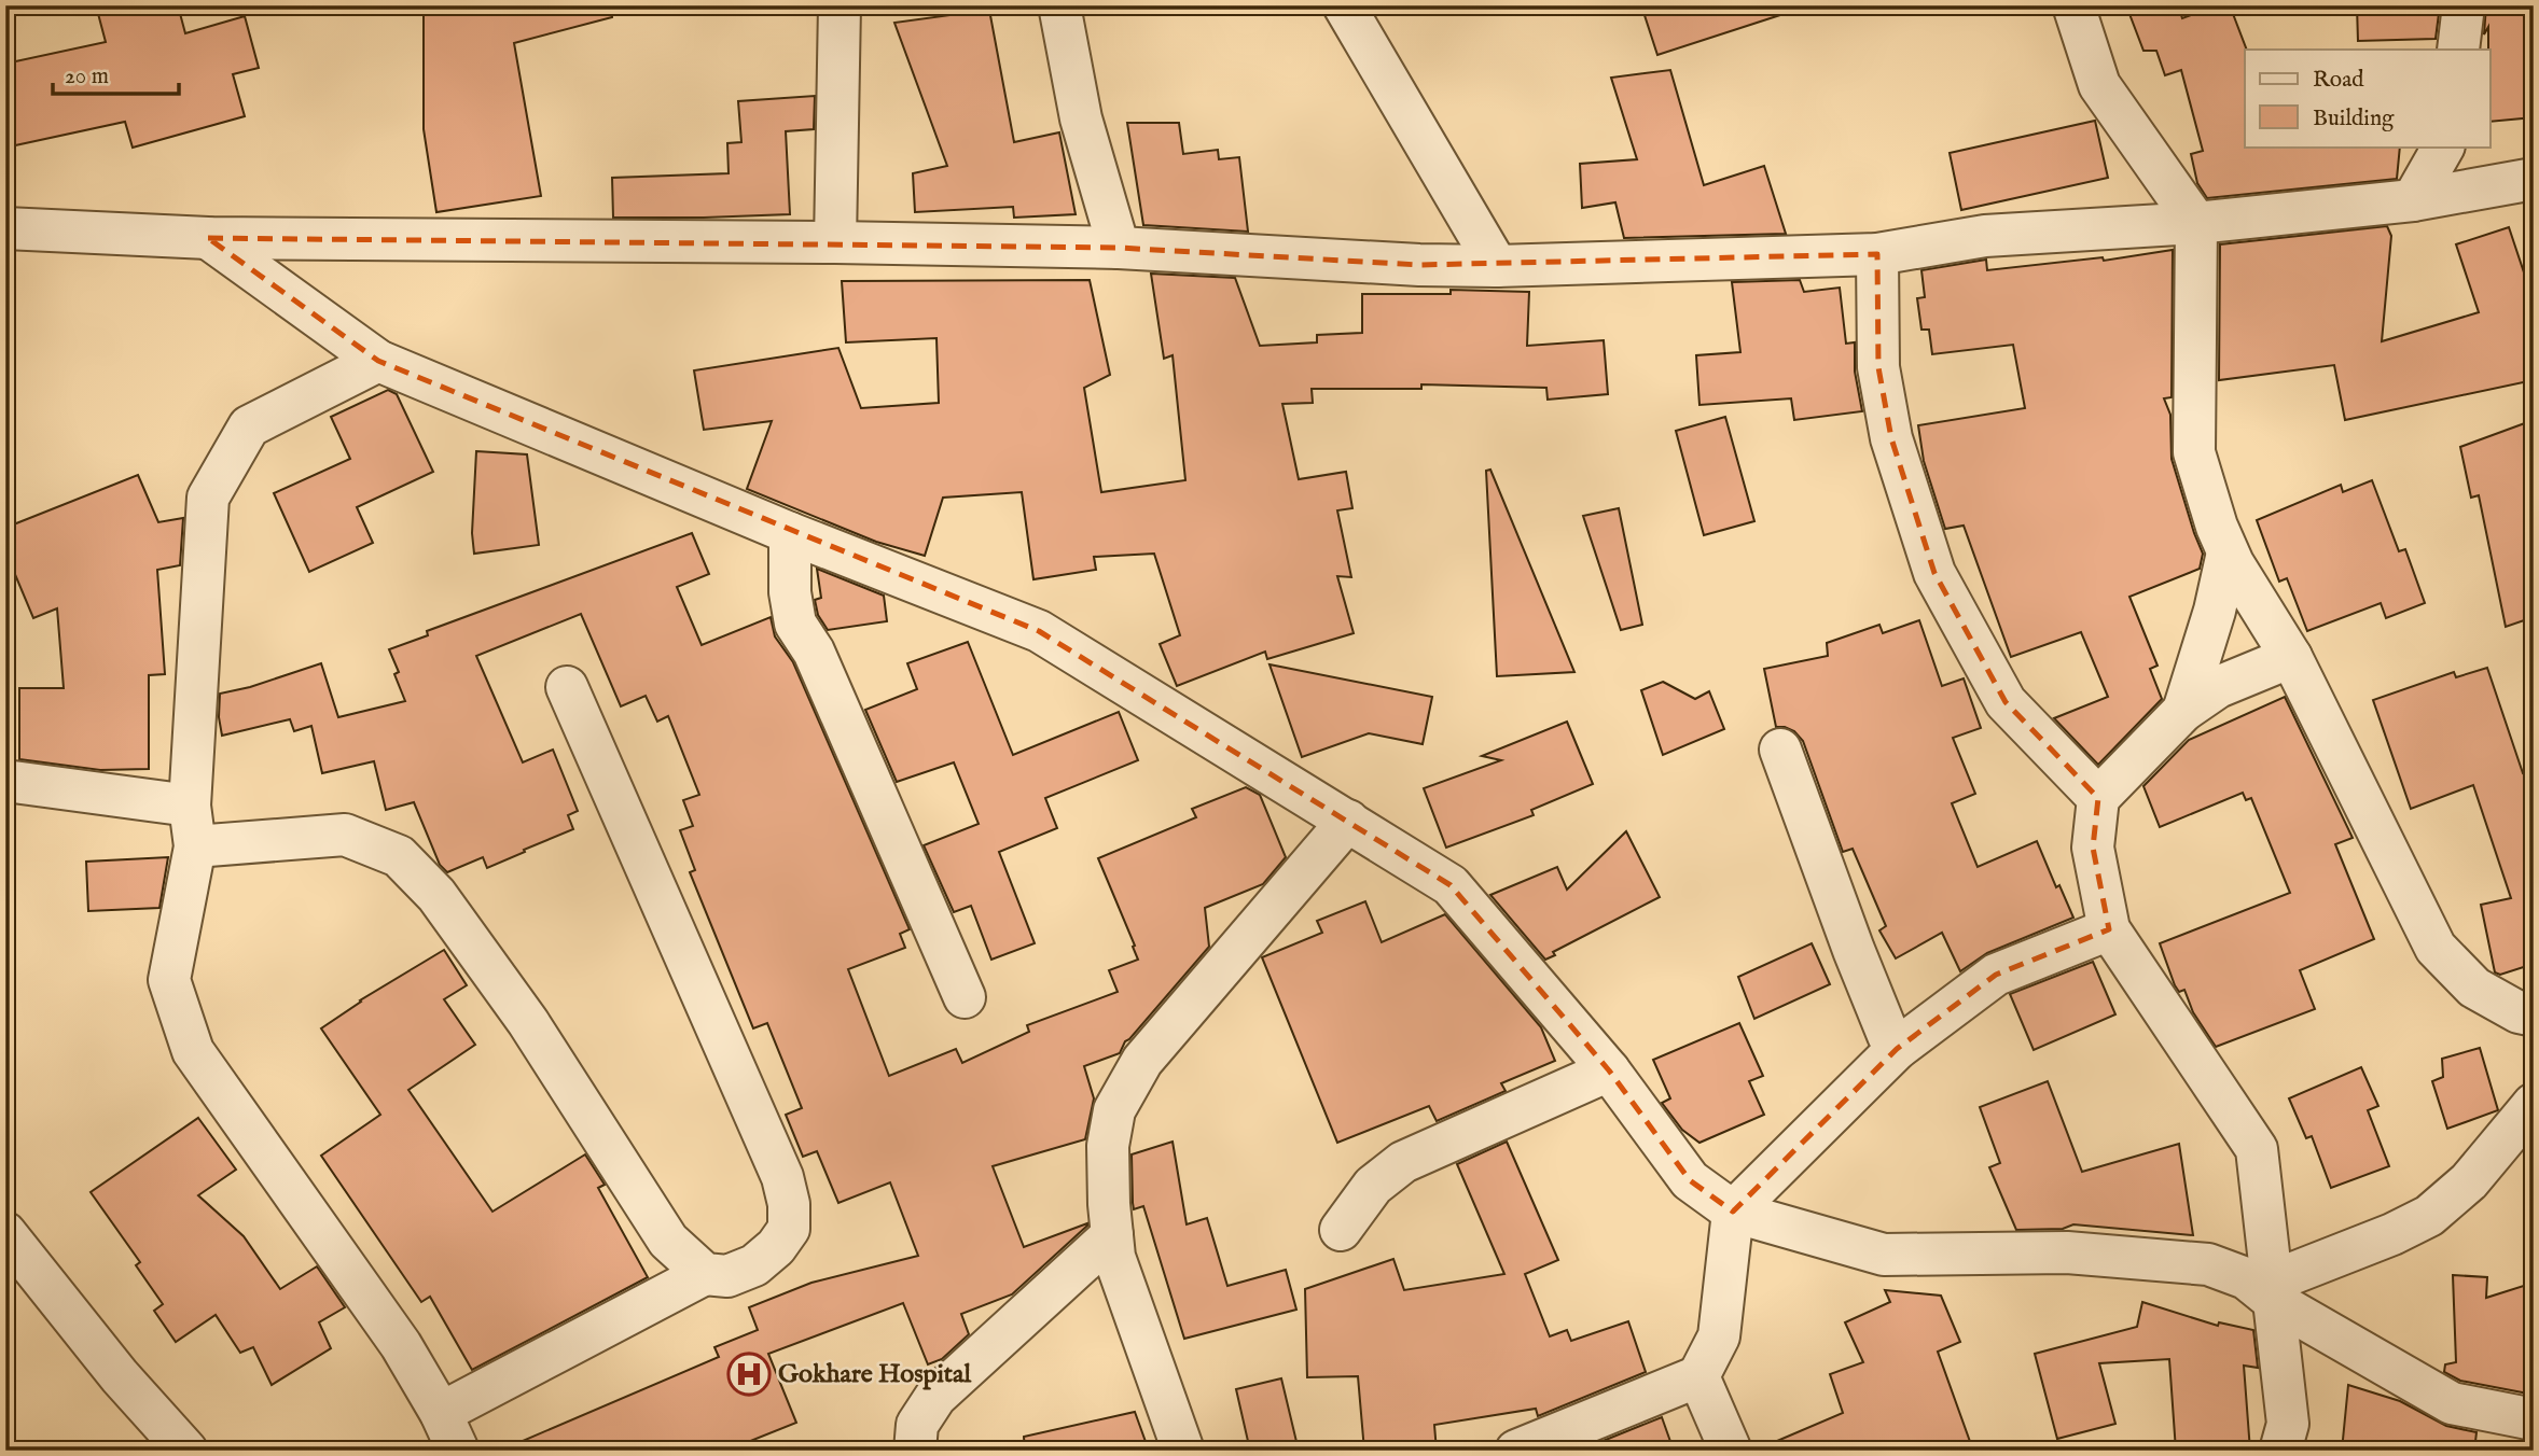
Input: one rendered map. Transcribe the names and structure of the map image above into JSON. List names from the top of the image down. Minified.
{"places":{"hospital":["Gokhare Hospital"]},"legend":["Road","Building"],"scale_bar":"20 m"}
